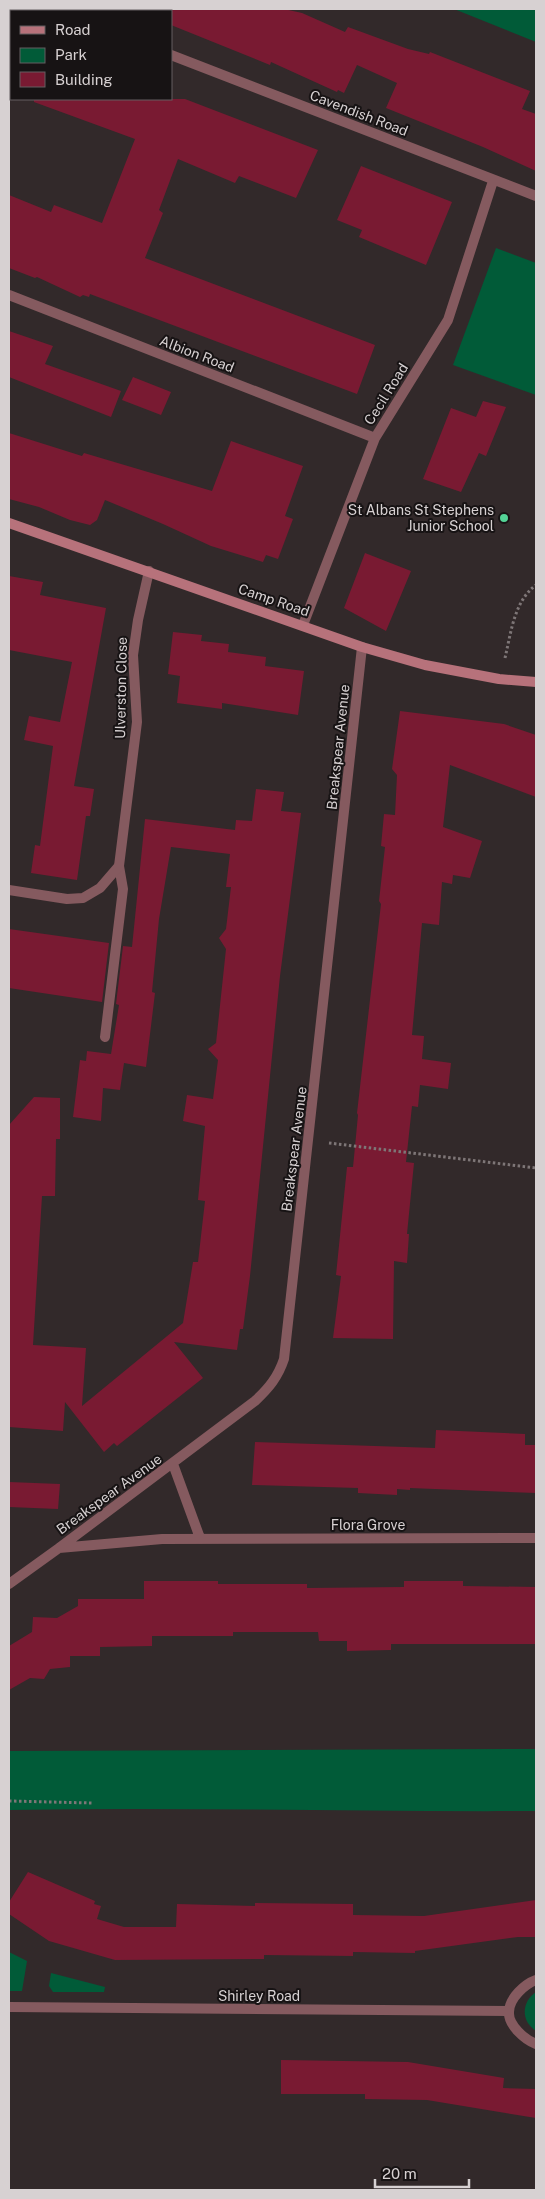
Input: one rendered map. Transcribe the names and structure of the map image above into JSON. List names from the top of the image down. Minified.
{"streets":{"street":["Cavendish Road","Albion Road","Cecil Road","Camp Road","Ulverston Close","Breakspear Avenue","Flora Grove","Shirley Road"]},"crossings":[["Cavendish Road","Cecil Road"],["Albion Road","Cecil Road"],["Cecil Road","Camp Road"],["Camp Road","Ulverston Close"],["Camp Road","Breakspear Avenue"],["Breakspear Avenue","Flora Grove"]],"places":["St Albans St Stephens Junior School"],"legend":["Road","Park","Building"],"scale_bar":"20 m"}
